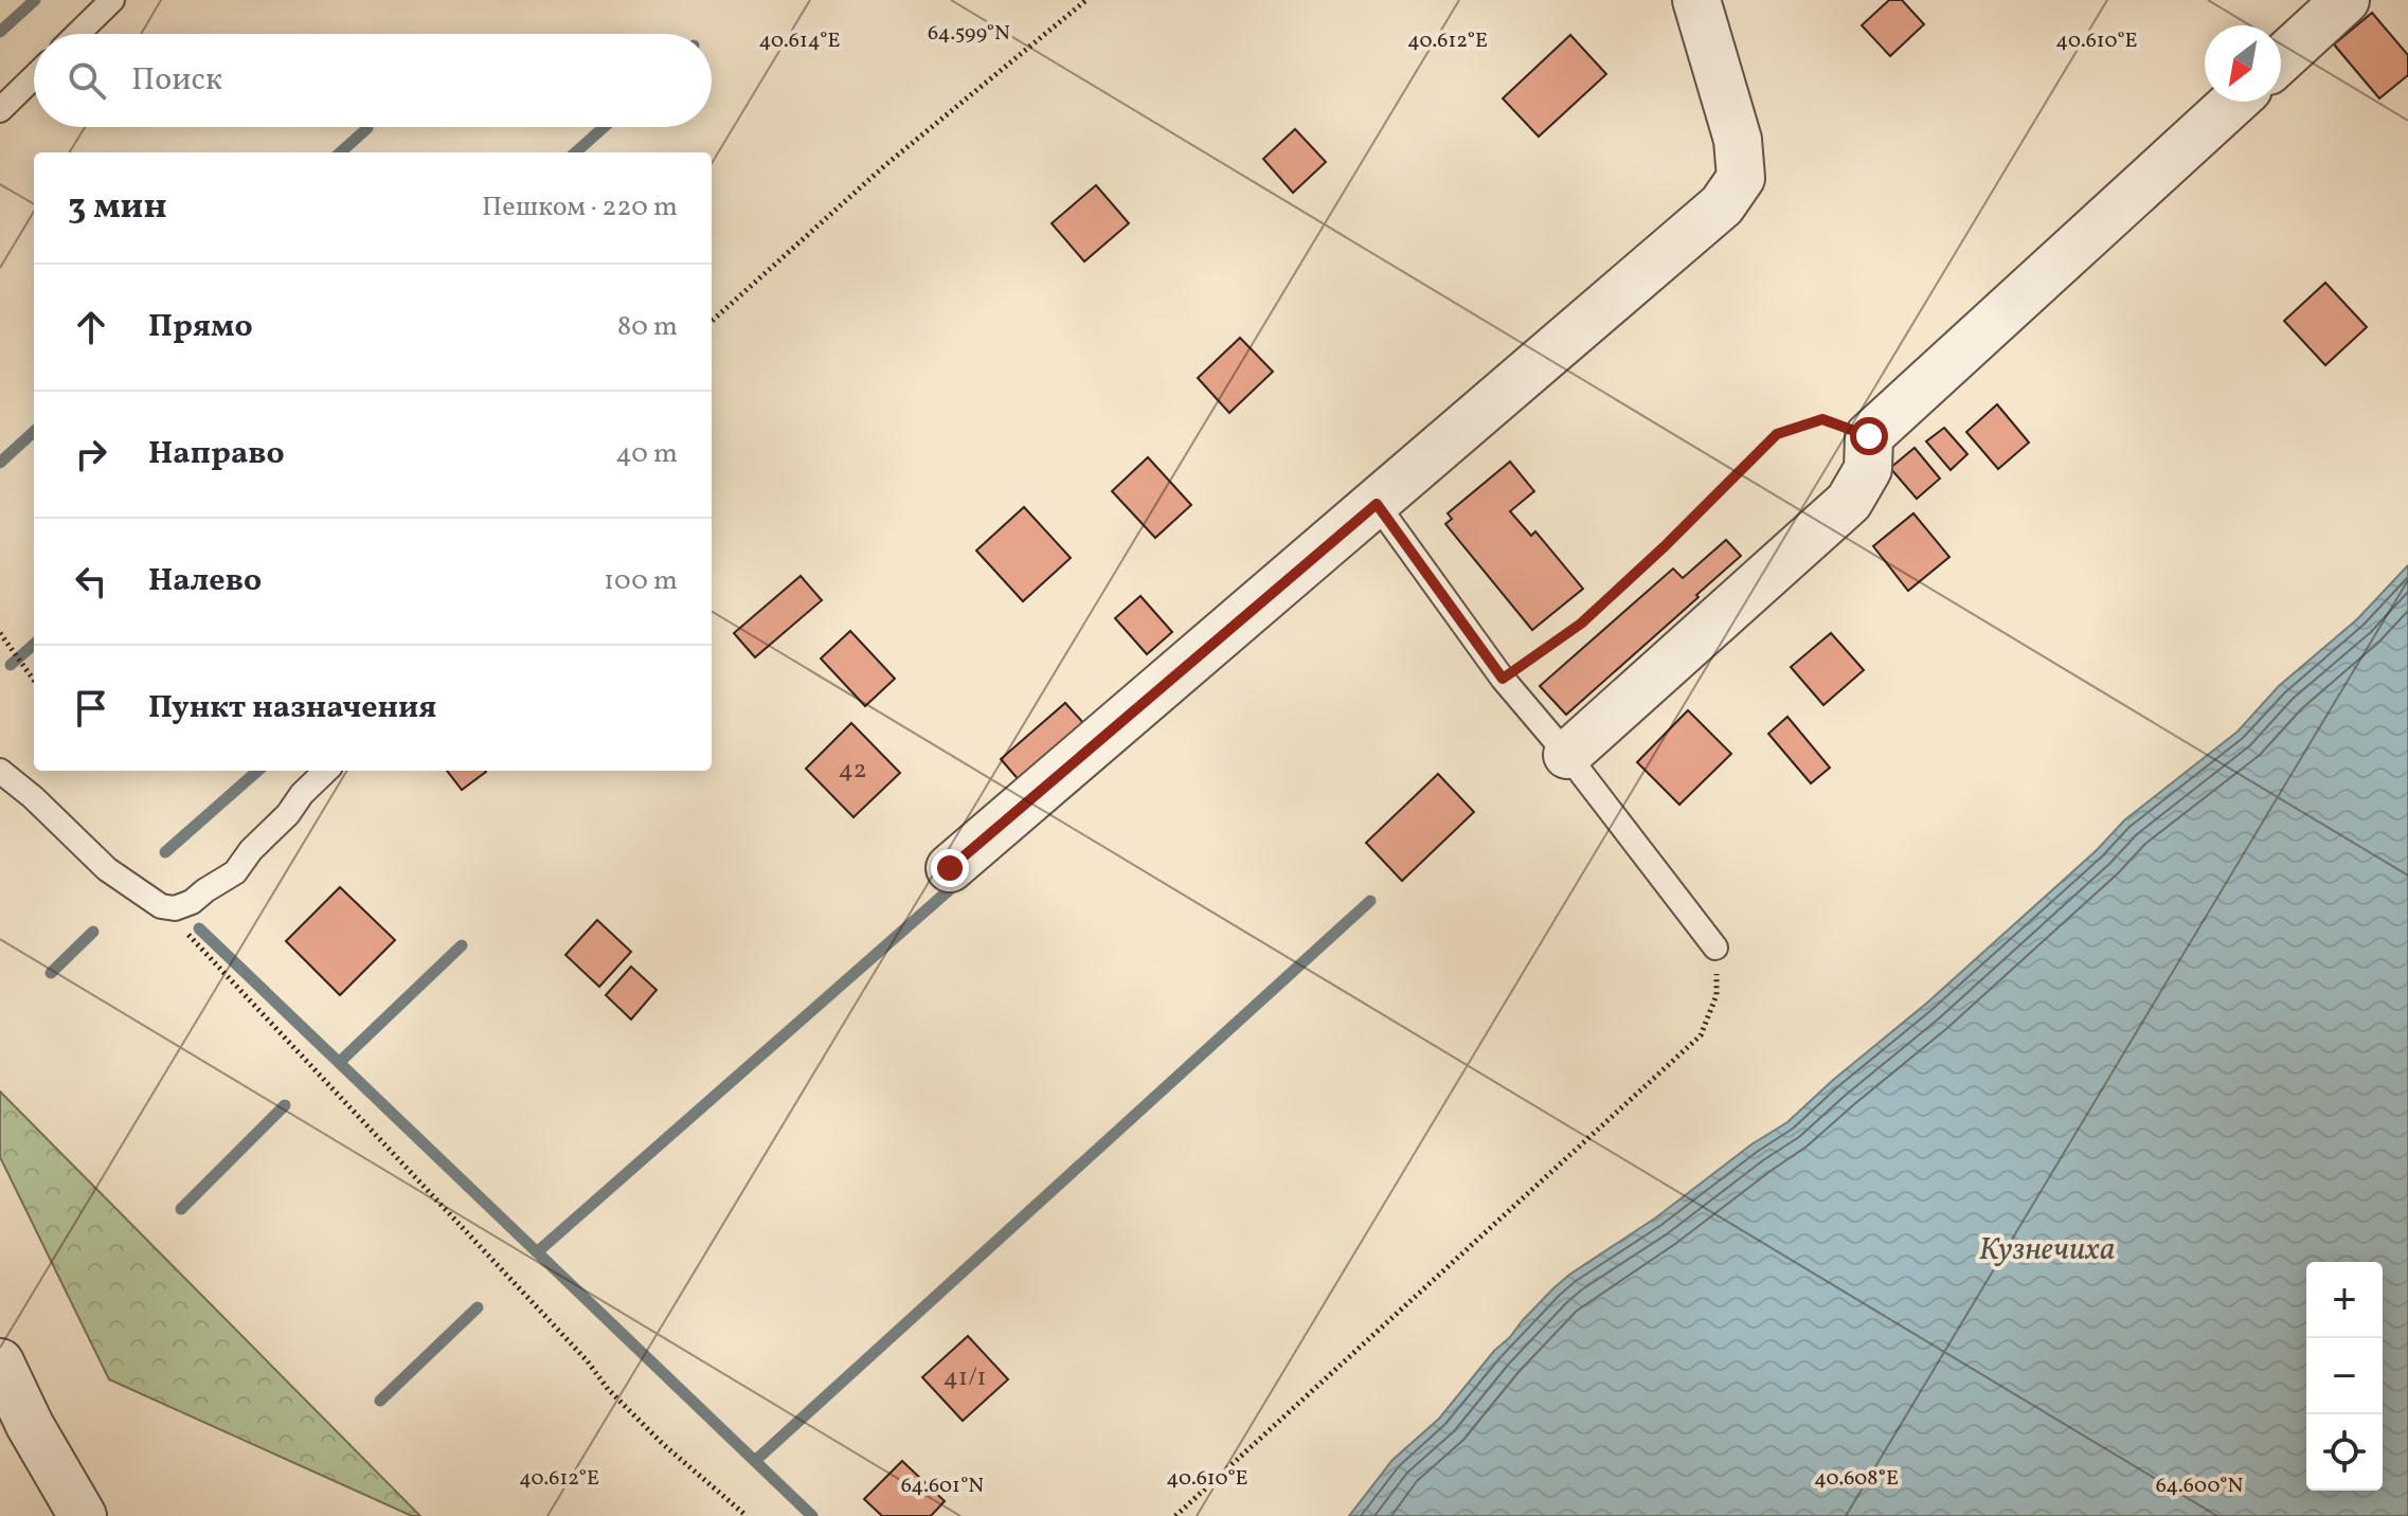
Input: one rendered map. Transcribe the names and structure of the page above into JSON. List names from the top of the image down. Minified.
{"water":["Кузнечиха"],"house_numbers":["42","41/1"],"north":"bottom left","page":{"search":"Поиск","heading":["3 мин","Пешком · 220 m"],"list":[["Прямо","80 m"],["Направо","40 m"],["Налево","100 m"],"Пункт назначения"],"map_buttons":["+","−"]},"coordinates":["64.599°N","40.614°E","40.612°E","40.610°E","40.608°E","64.601°N","64.600°N"]}
